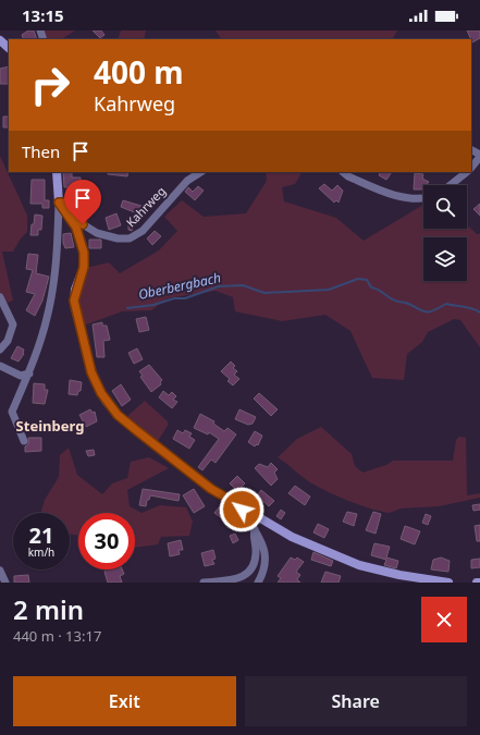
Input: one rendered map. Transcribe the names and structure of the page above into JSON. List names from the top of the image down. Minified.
{"streets":{"street":["Kahrweg"]},"districts":["Steinberg"],"water":["Oberbergbach"],"page":{"status":"13:15","turn":["400 m","Kahrweg"],"then":"Then","speed":"21 km/h","limit":"30","heading":["2 min","440 m · 13:17"],"buttons":["Exit","Share"]}}
